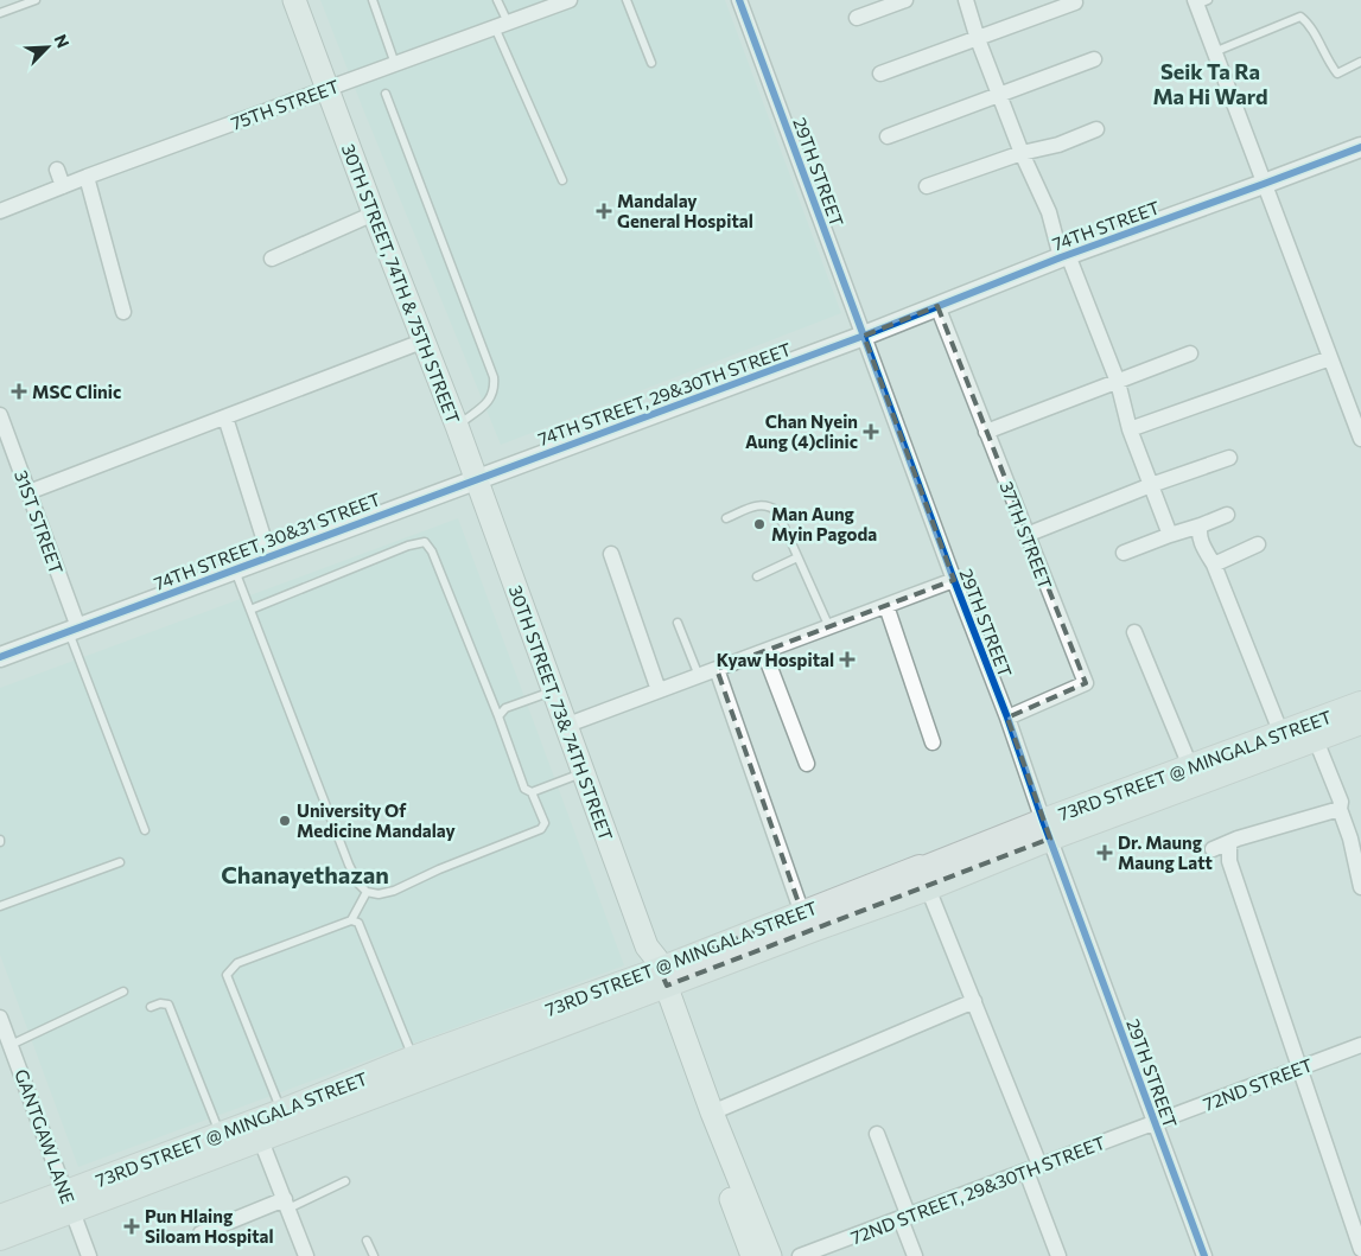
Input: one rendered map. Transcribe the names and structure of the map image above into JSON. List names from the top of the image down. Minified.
{"streets":{"main road":["30TH STREET, 74TH & 75TH STREET","30TH STREET, 73& 74TH STREET","73RD STREET @ MINGALA STREET"],"street":["75TH STREET","29TH STREET","74TH STREET","74TH STREET, 29&30TH STREET","31ST STREET","37TH STREET","74TH STREET, 30&31 STREET","72ND STREET","GANTGAW LANE","72ND STREET, 29&30TH STREET"]},"crossings":[["75TH STREET","30TH STREET, 74TH & 75TH STREET"],["29TH STREET","74TH STREET"],["29TH STREET","74TH STREET, 29&30TH STREET"],["29TH STREET","37TH STREET"],["29TH STREET","73RD STREET @ MINGALA STREET"],["29TH STREET","72ND STREET"],["29TH STREET","72ND STREET, 29&30TH STREET"],["74TH STREET","74TH STREET, 29&30TH STREET"],["74TH STREET","37TH STREET"],["30TH STREET, 74TH & 75TH STREET","74TH STREET, 29&30TH STREET"],["30TH STREET, 74TH & 75TH STREET","74TH STREET, 30&31 STREET"],["30TH STREET, 74TH & 75TH STREET","30TH STREET, 73& 74TH STREET"],["74TH STREET, 29&30TH STREET","74TH STREET, 30&31 STREET"],["74TH STREET, 29&30TH STREET","30TH STREET, 73& 74TH STREET"],["31ST STREET","74TH STREET, 30&31 STREET"],["74TH STREET, 30&31 STREET","30TH STREET, 73& 74TH STREET"],["30TH STREET, 73& 74TH STREET","73RD STREET @ MINGALA STREET"],["73RD STREET @ MINGALA STREET","GANTGAW LANE"],["72ND STREET","72ND STREET, 29&30TH STREET"]],"districts":["Seik Ta Ra Ma Hi Ward","Chanayethazan"],"places":{"health":["Mandalay General Hospital","MSC Clinic","Chan Nyein Aung (4)clinic","Kyaw Hospital","Dr. Maung Maung Latt","Pun Hlaing Siloam Hospital"],"other":["Man Aung Myin Pagoda","University Of Medicine Mandalay"]},"north":"top right"}
